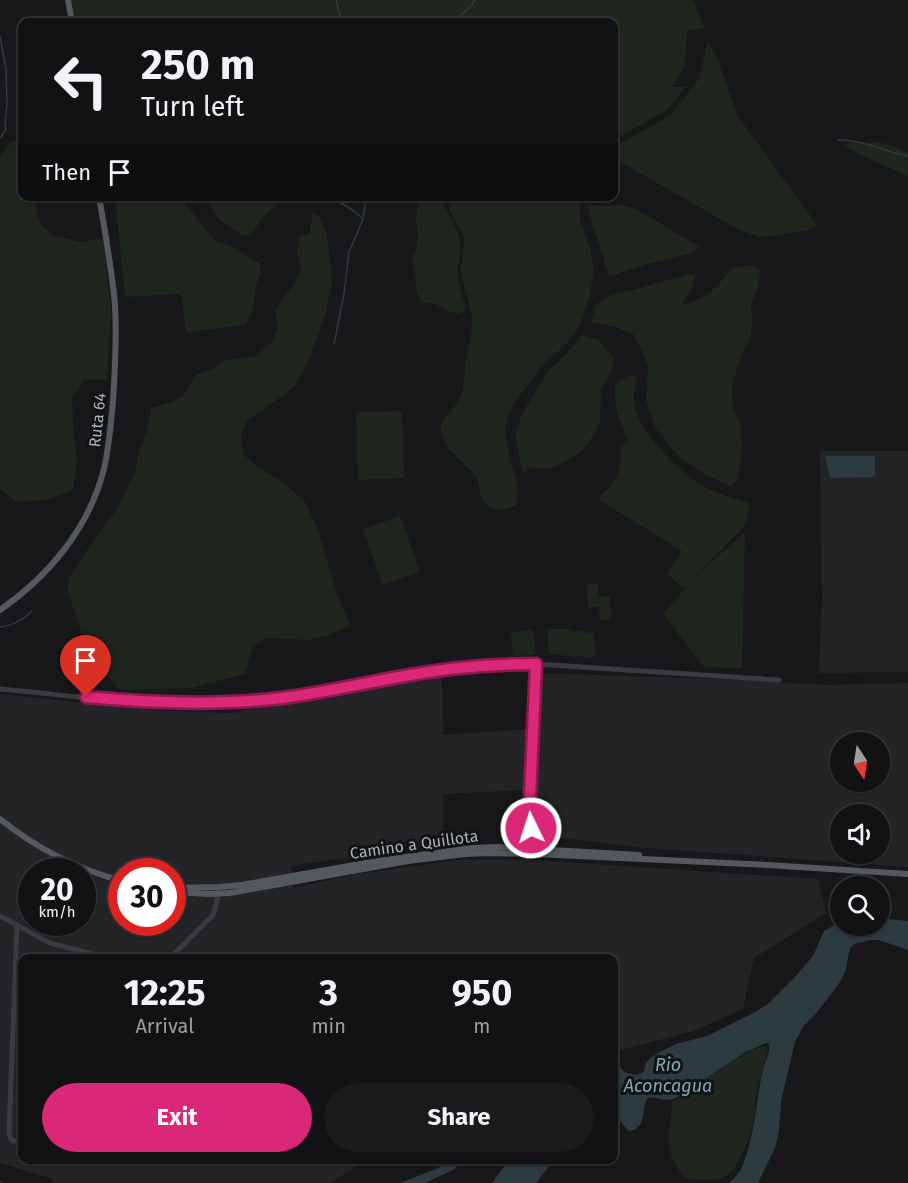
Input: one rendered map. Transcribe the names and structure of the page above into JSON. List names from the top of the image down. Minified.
{"streets":{"main road":["Ruta 64","Camino a Quillota"]},"water":["Rio Aconcagua"],"north":"bottom","page":{"turn":["250 m","Turn left"],"then":"Then","speed":"20 km/h","limit":"30","eta":["12:25","Arrival","3","min","950","m"],"buttons":["Exit","Share"]}}
